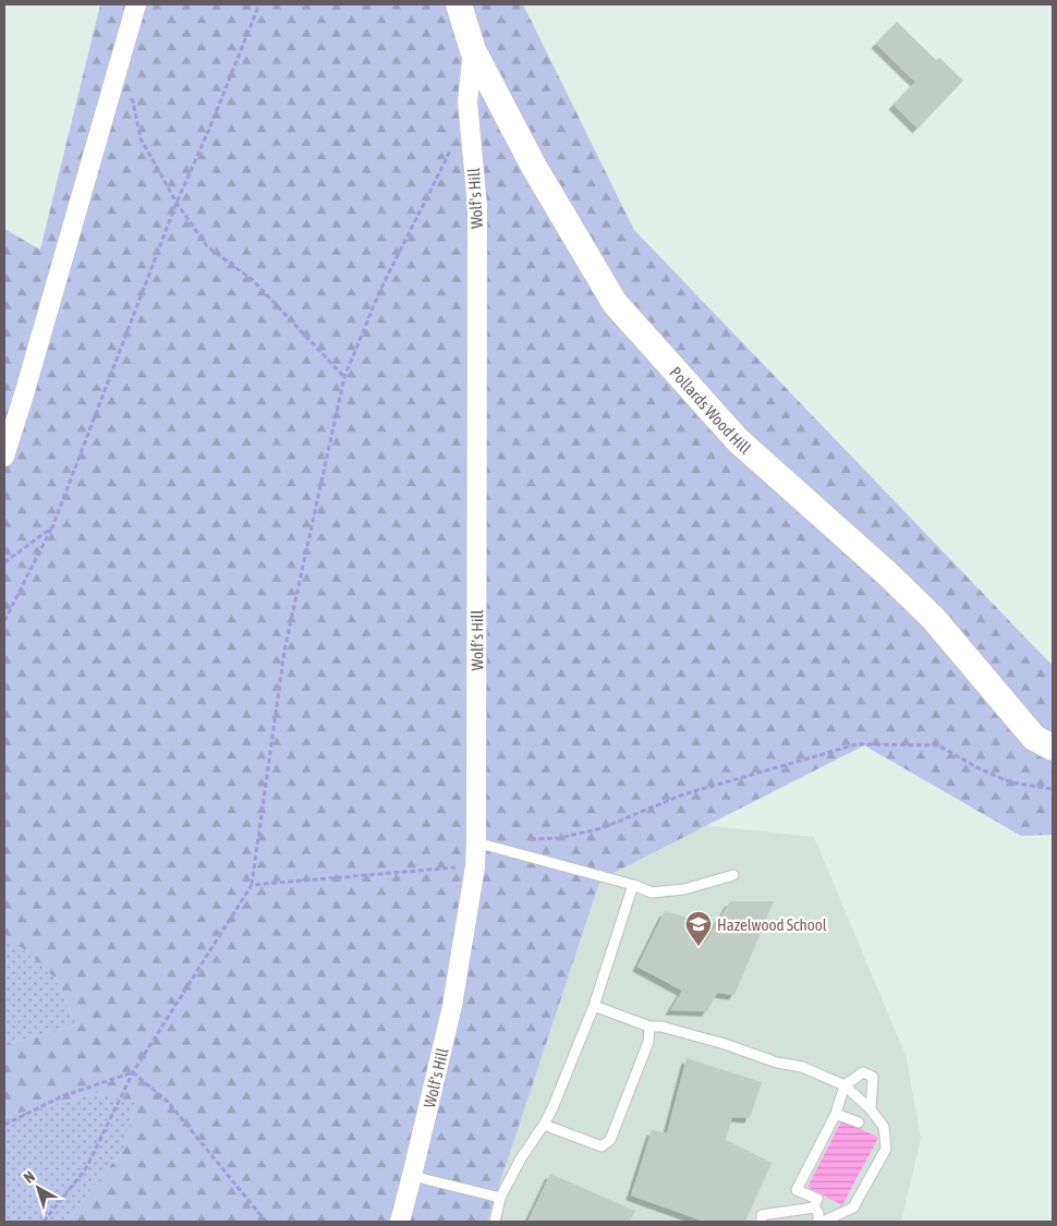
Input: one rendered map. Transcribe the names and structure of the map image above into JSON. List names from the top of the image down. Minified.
{"streets":{"street":["Wolf's Hill","Pollards Wood Hill"]},"crossings":[["Wolf's Hill","Pollards Wood Hill"]],"places":{"school or university":["Hazelwood School"]},"north":"top left"}
